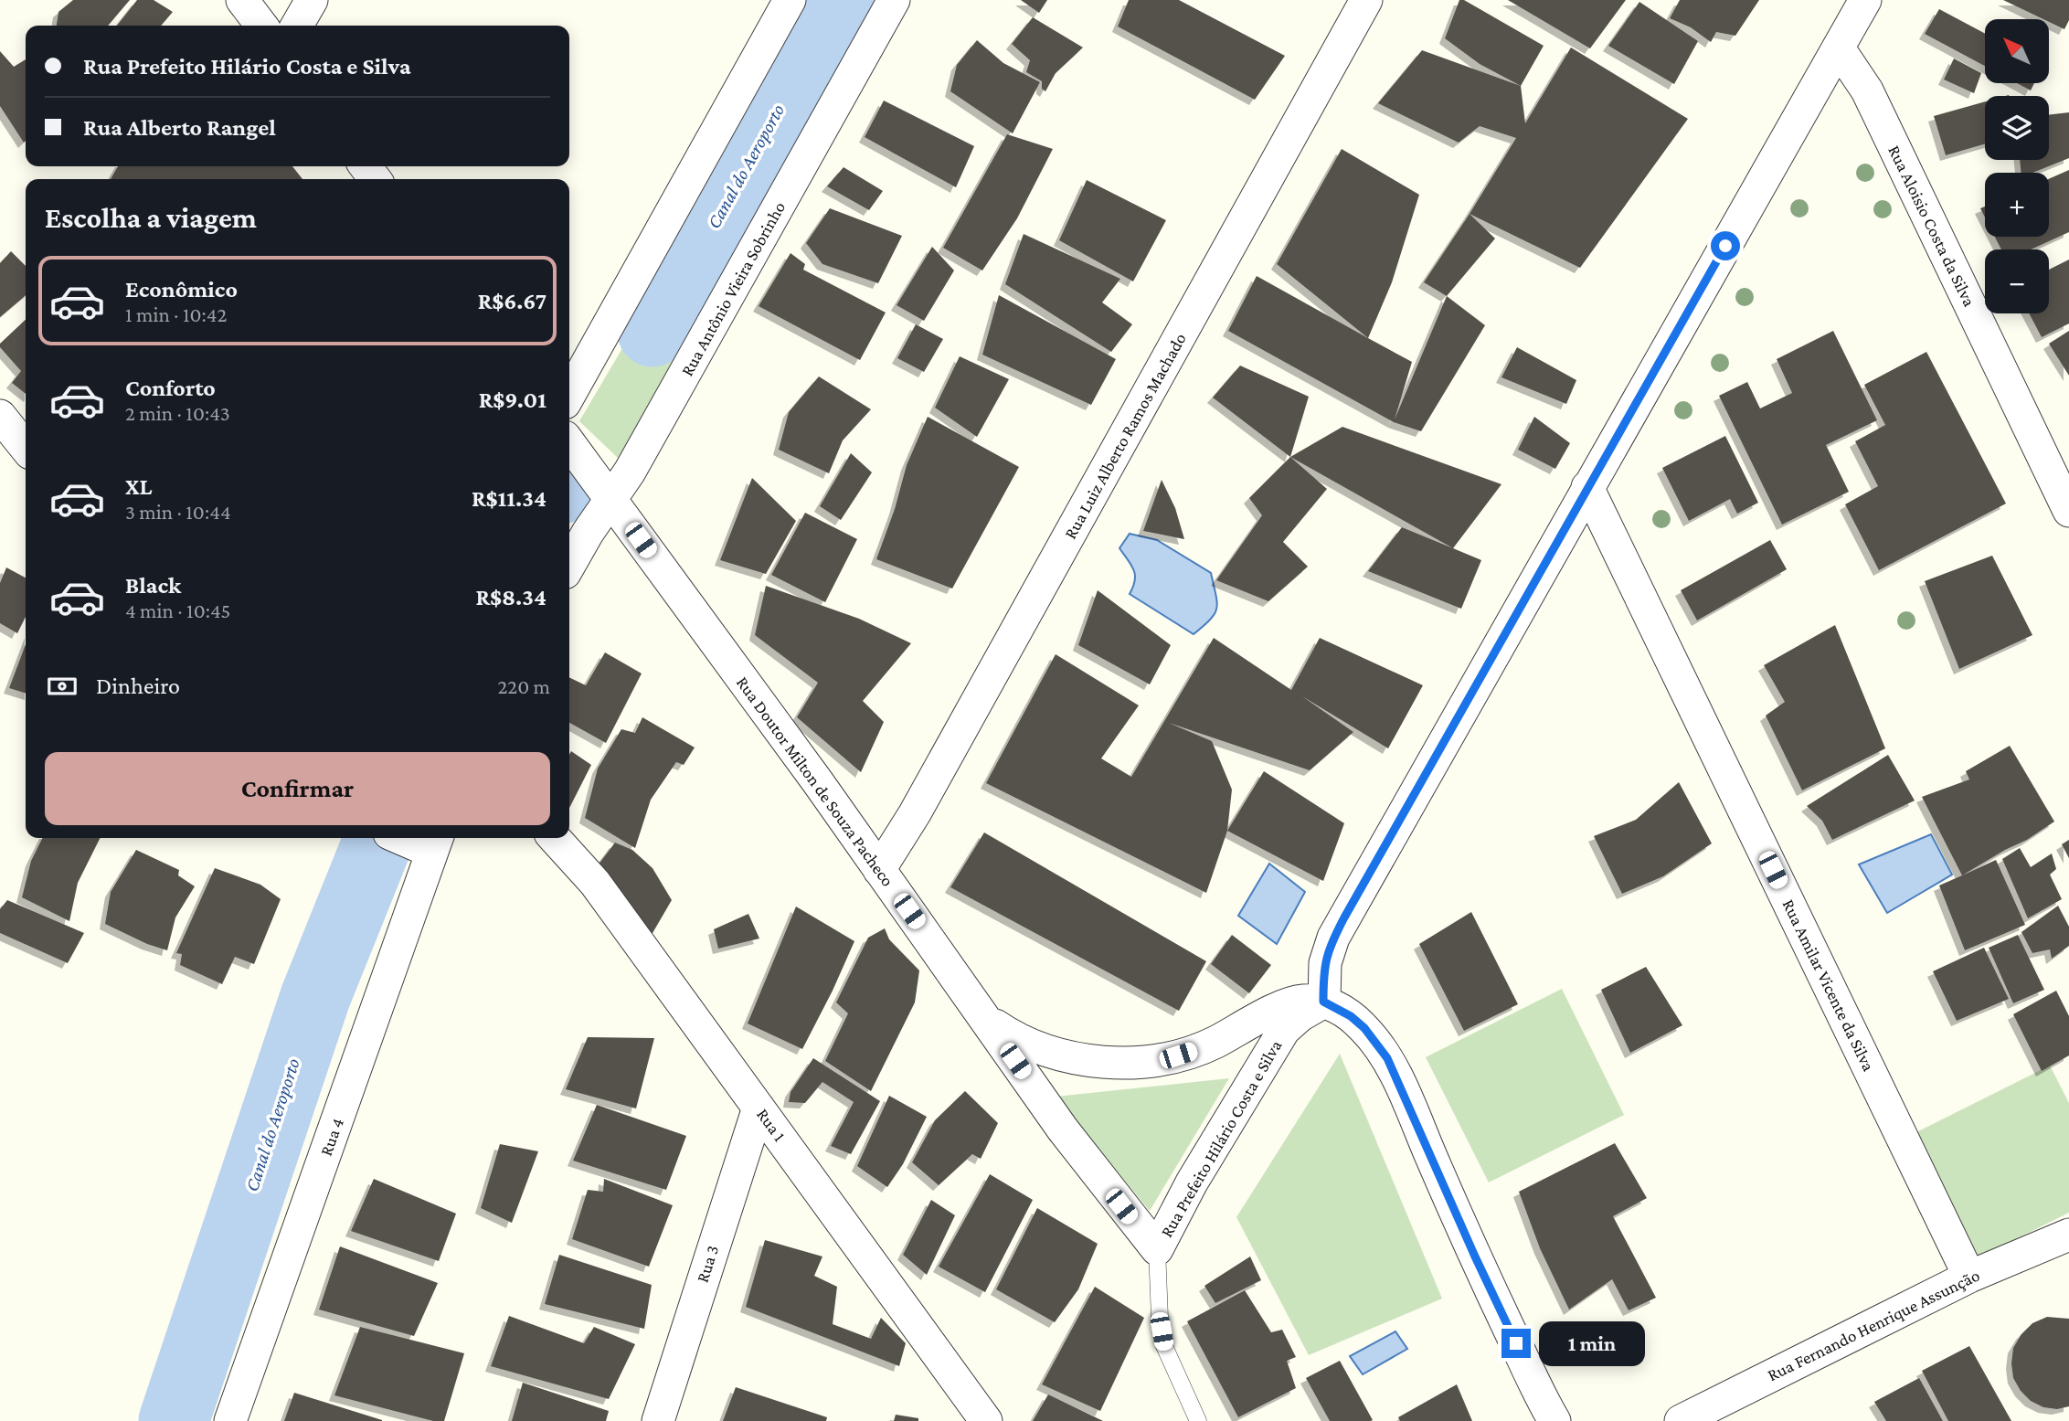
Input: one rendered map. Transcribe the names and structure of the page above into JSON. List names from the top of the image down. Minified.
{"streets":{"street":["Rua Aloisio Costa da Silva","Rua Antônio Vieira Sobrinho","Rua Luiz Alberto Ramos Machado","Rua Doutor Milton de Souza Pacheco","Rua Amilar Vicente da Silva","Rua 1","Rua 4","Rua Prefeito Hilário Costa e Silva","Rua 3","Rua Fernando Henrique Assunção"]},"crossings":[["Rua Antônio Vieira Sobrinho","Rua Doutor Milton de Souza Pacheco"],["Rua Luiz Alberto Ramos Machado","Rua Doutor Milton de Souza Pacheco"],["Rua Doutor Milton de Souza Pacheco","Rua Prefeito Hilário Costa e Silva"],["Rua Amilar Vicente da Silva","Rua Fernando Henrique Assunção"],["Rua 1","Rua 3"]],"water":["Canal do Aeroporto"],"north":"top left","page":{"map_buttons":["+","−"],"banner":["Rua Prefeito Hilário Costa e Silva","Rua Alberto Rangel"],"heading":"Escolha a viagem","list":[{"name":"Econômico","note":"1 min · 10:42","value":"R$6.67"},{"name":"Conforto","note":"2 min · 10:43","value":"R$9.01"},{"name":"XL","note":"3 min · 10:44","value":"R$11.34"},{"name":"Black","note":"4 min · 10:45","value":"R$8.34"}],"pay":["Dinheiro","220 m"],"buttons":"Confirmar","bubble":"1 min"}}
